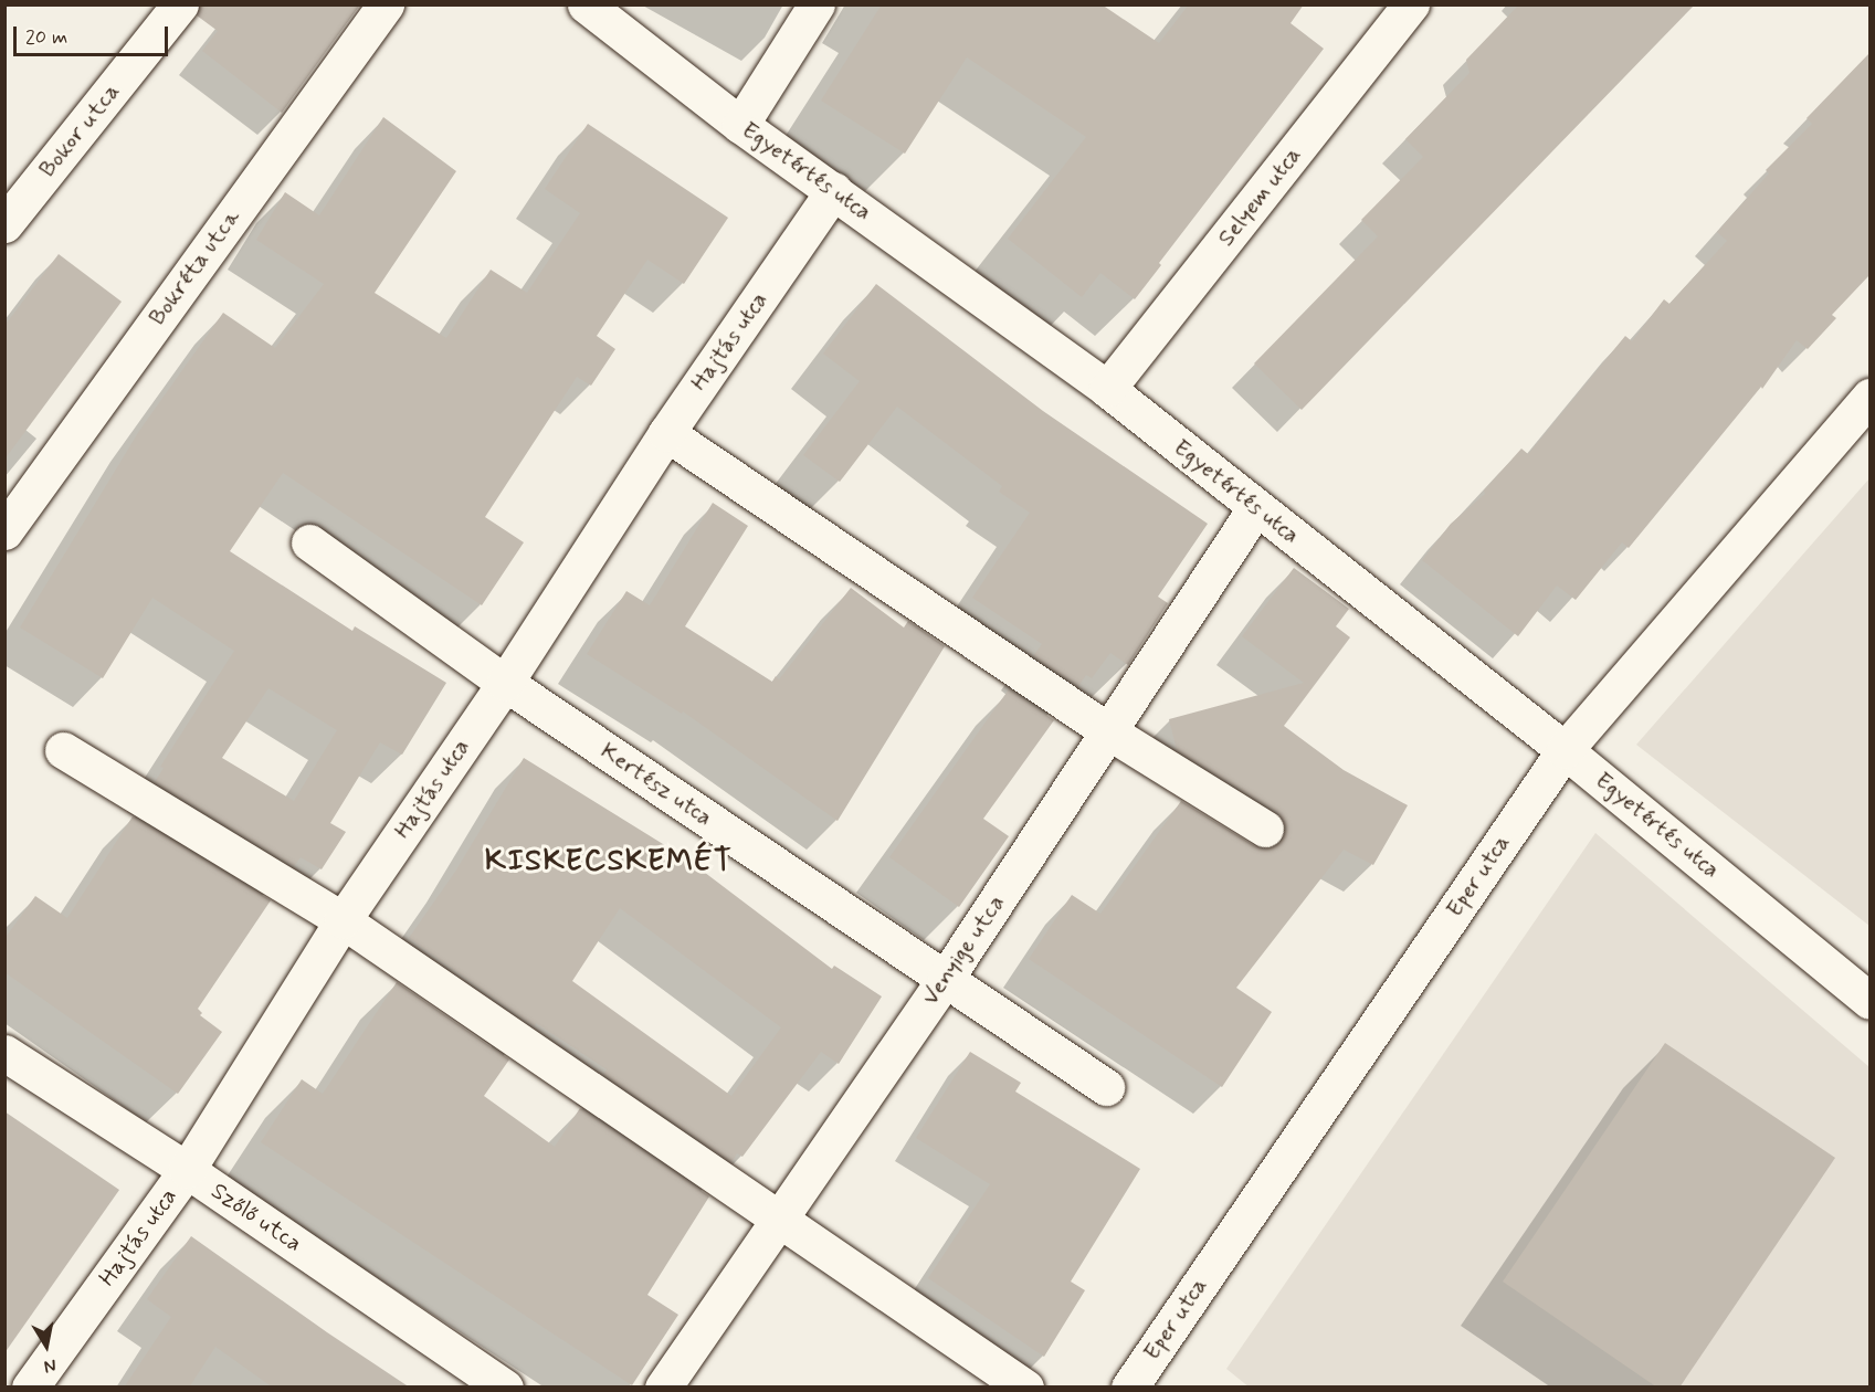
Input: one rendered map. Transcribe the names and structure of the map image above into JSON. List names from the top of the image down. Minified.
{"streets":{"street":["Bokor utca","Egyetértés utca","Selyem utca","Bokréta utca","Hajtás utca","Kertész utca","Eper utca","Venyige utca","Szőlő utca"]},"crossings":[["Egyetértés utca","Selyem utca"],["Egyetértés utca","Hajtás utca"],["Egyetértés utca","Eper utca"],["Egyetértés utca","Venyige utca"],["Hajtás utca","Kertész utca"],["Hajtás utca","Szőlő utca"],["Kertész utca","Venyige utca"]],"districts":["KISKECSKEMÉT"],"scale_bar":"20 m","north":"bottom"}
